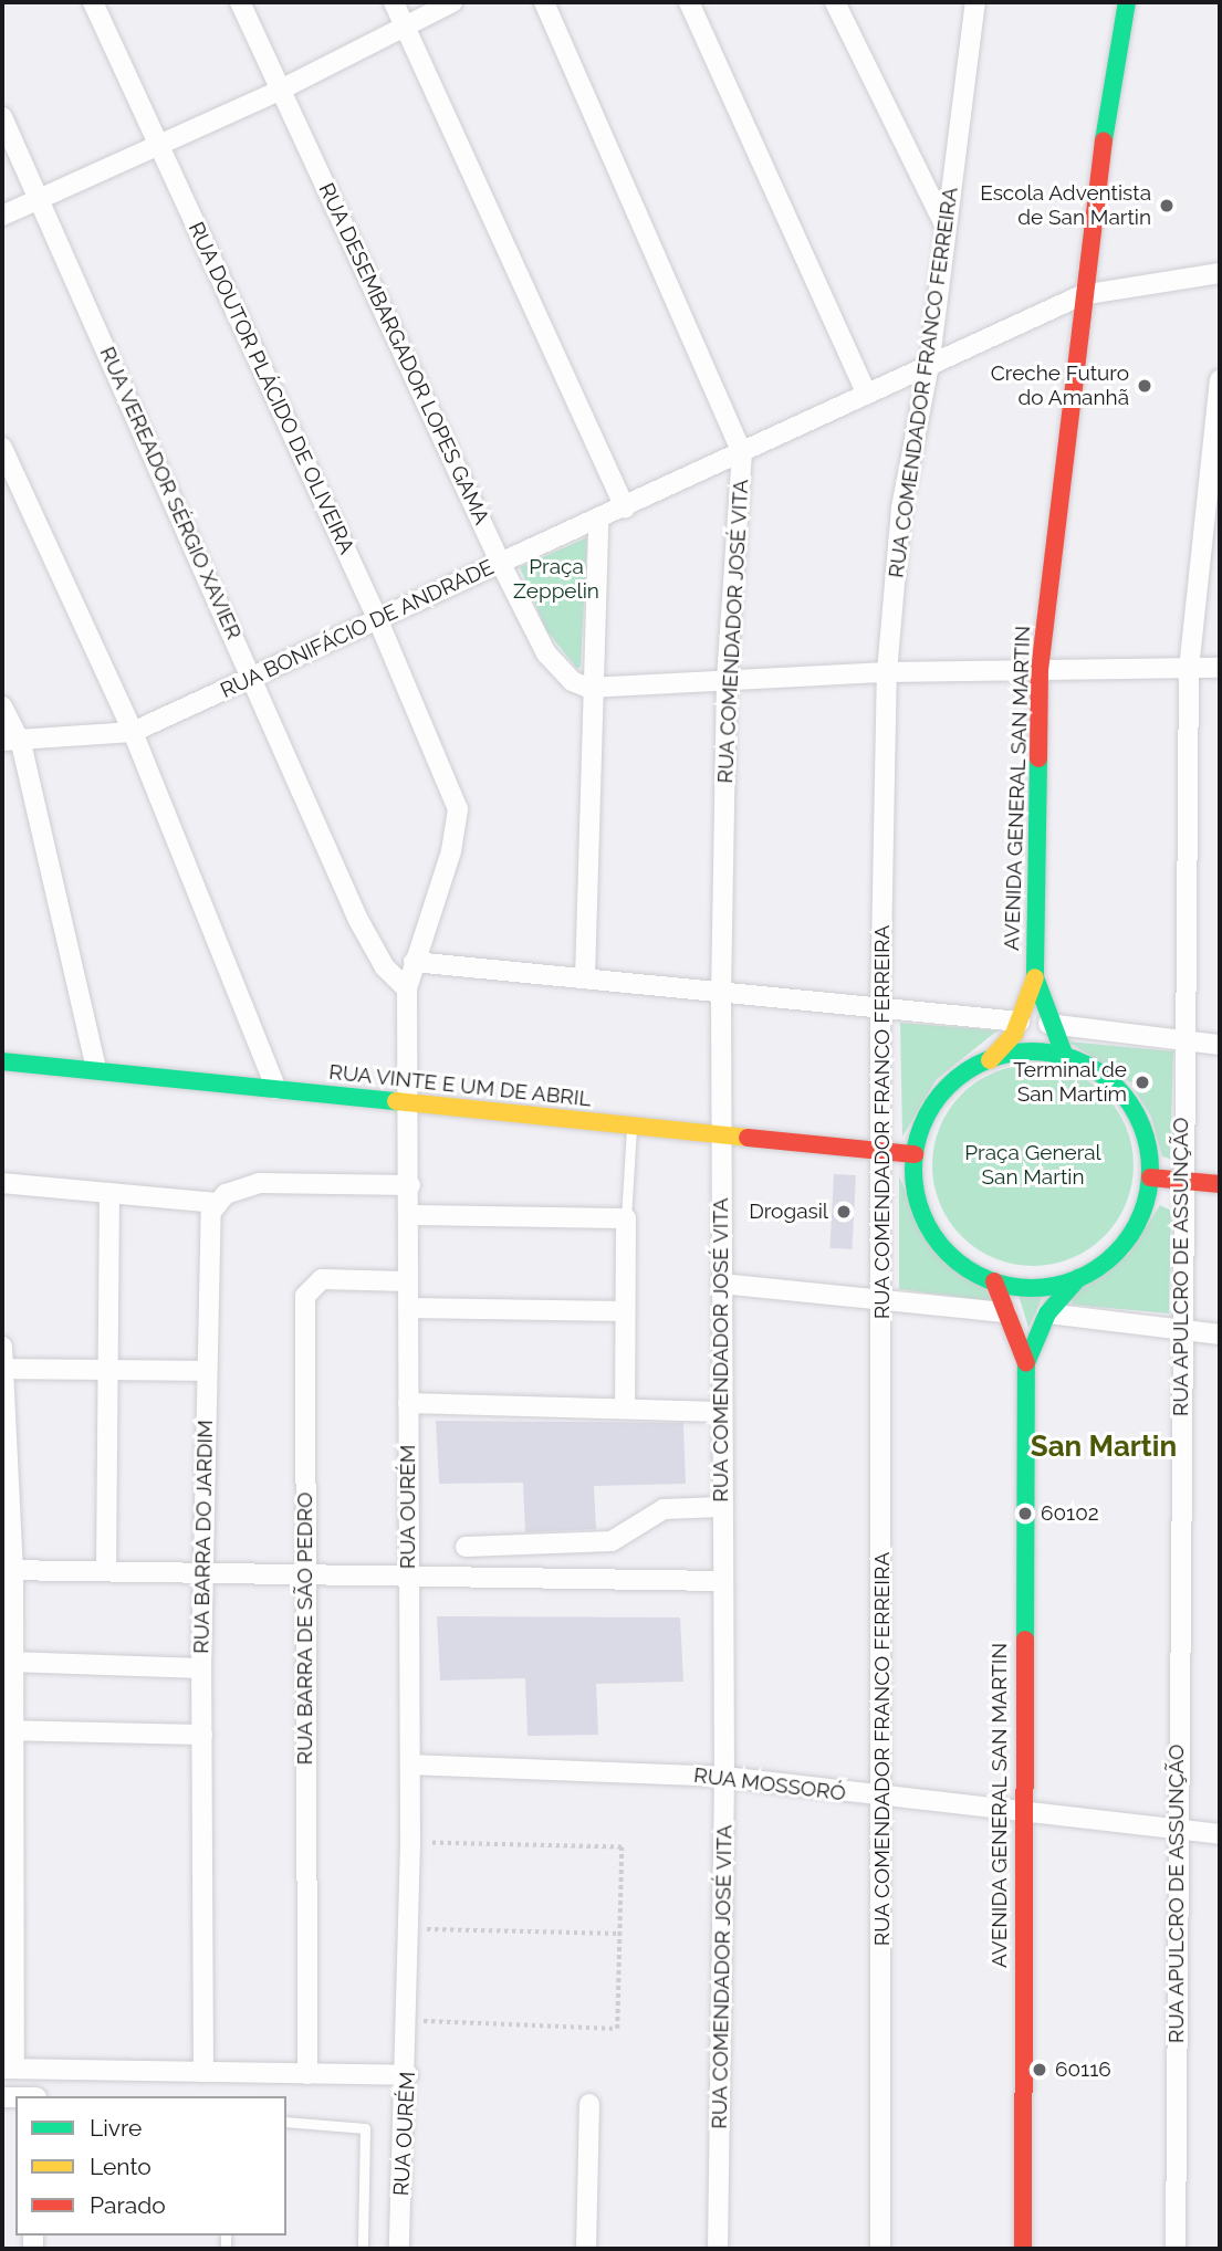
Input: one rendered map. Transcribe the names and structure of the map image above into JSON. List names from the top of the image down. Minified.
{"streets":{"main road":["AVENIDA GENERAL SAN MARTIN","RUA VINTE E UM DE ABRIL"],"street":["RUA DESEMBARGADOR LOPES GAMA","RUA COMENDADOR FRANCO FERREIRA","RUA DOUTOR PLÁCIDO DE OLIVEIRA","RUA VEREADOR SÉRGIO XAVIER","RUA BONIFÁCIO DE ANDRADE","RUA COMENDADOR JOSÉ VITA","RUA APULCRO DE ASSUNÇÃO","RUA OURÉM","RUA BARRA DO JARDIM","RUA BARRA DE SÃO PEDRO","RUA MOSSORÓ"]},"crossings":[["RUA DESEMBARGADOR LOPES GAMA","RUA BONIFÁCIO DE ANDRADE"],["RUA COMENDADOR FRANCO FERREIRA","RUA BONIFÁCIO DE ANDRADE"],["RUA COMENDADOR FRANCO FERREIRA","RUA VINTE E UM DE ABRIL"],["RUA COMENDADOR FRANCO FERREIRA","RUA MOSSORÓ"],["RUA DOUTOR PLÁCIDO DE OLIVEIRA","RUA BONIFÁCIO DE ANDRADE"],["RUA DOUTOR PLÁCIDO DE OLIVEIRA","RUA OURÉM"],["RUA VEREADOR SÉRGIO XAVIER","RUA BONIFÁCIO DE ANDRADE"],["RUA VEREADOR SÉRGIO XAVIER","RUA OURÉM"],["RUA BONIFÁCIO DE ANDRADE","RUA COMENDADOR JOSÉ VITA"],["RUA BONIFÁCIO DE ANDRADE","AVENIDA GENERAL SAN MARTIN"],["RUA COMENDADOR JOSÉ VITA","RUA VINTE E UM DE ABRIL"],["RUA COMENDADOR JOSÉ VITA","RUA MOSSORÓ"],["AVENIDA GENERAL SAN MARTIN","RUA VINTE E UM DE ABRIL"],["AVENIDA GENERAL SAN MARTIN","RUA MOSSORÓ"],["RUA VINTE E UM DE ABRIL","RUA OURÉM"],["RUA APULCRO DE ASSUNÇÃO","RUA MOSSORÓ"],["RUA OURÉM","RUA BARRA DE SÃO PEDRO"],["RUA OURÉM","RUA MOSSORÓ"]],"districts":["San Martin"],"parks":["Praça Zeppelin","Praça General San Martin"],"places":["Escola Adventista de San Martin","Creche Futuro do Amanhã","Terminal de San Martím","Drogasil","60102","60116"],"legend":["Livre","Lento","Parado"]}
